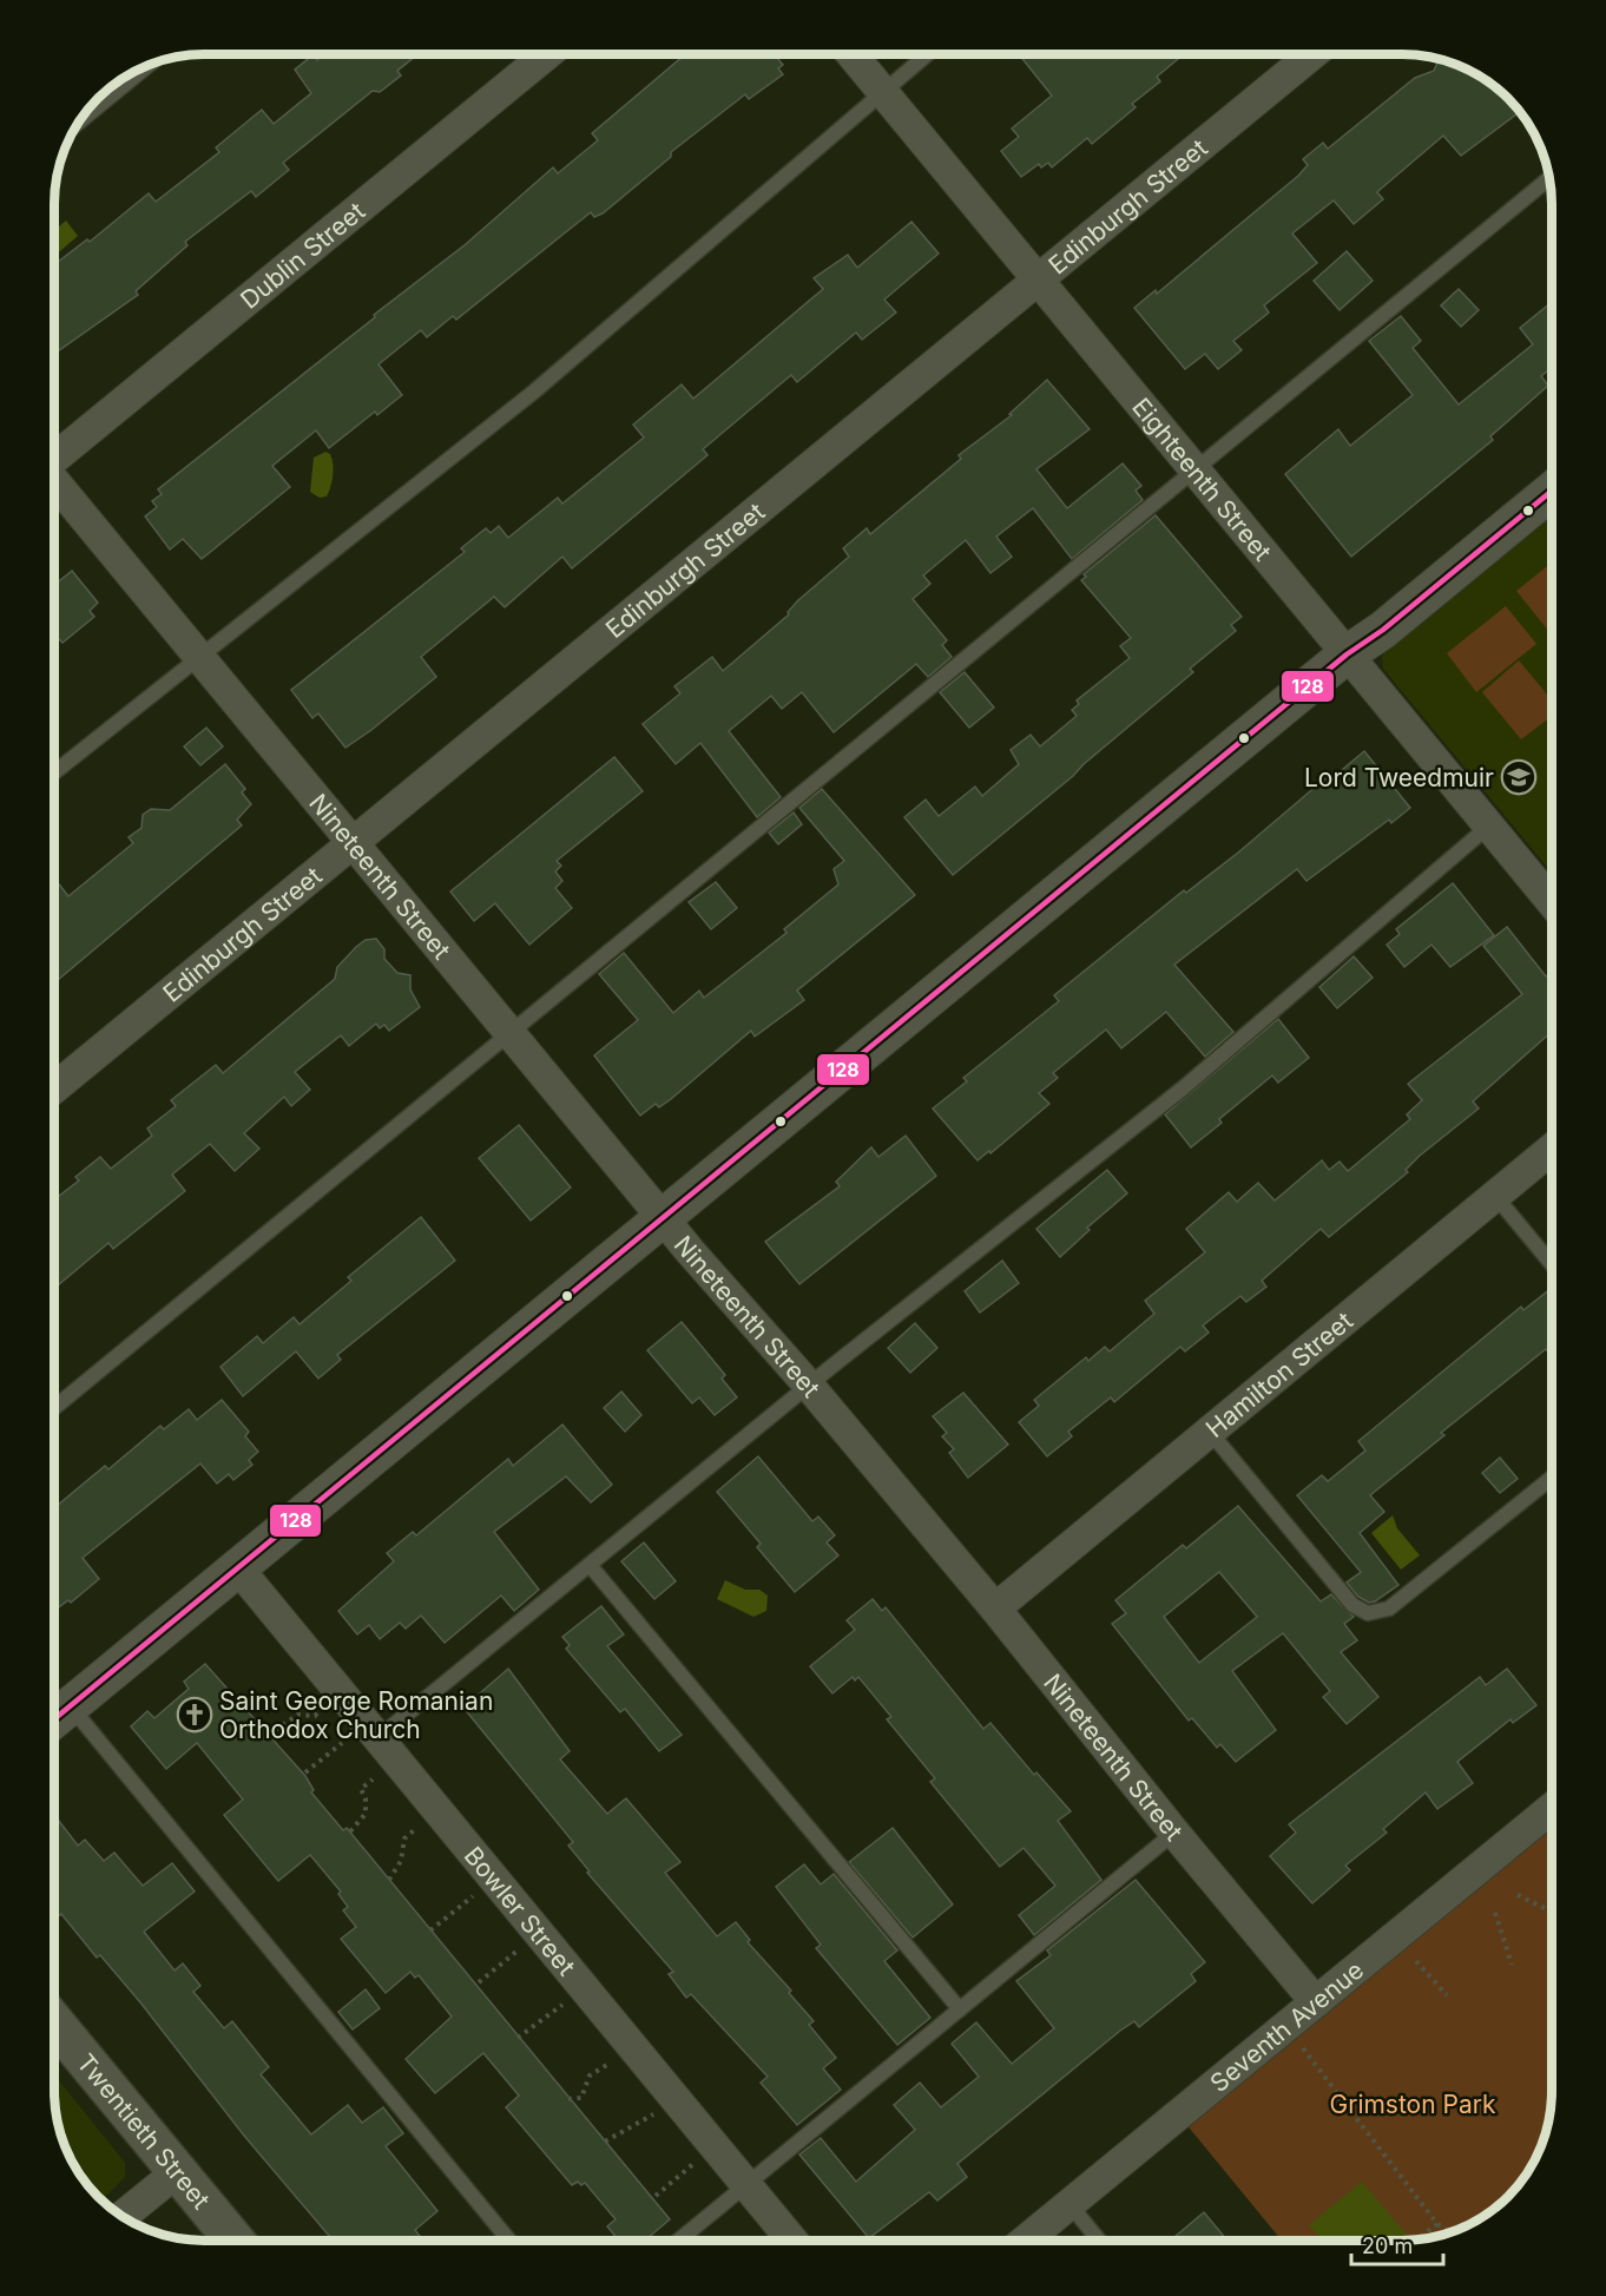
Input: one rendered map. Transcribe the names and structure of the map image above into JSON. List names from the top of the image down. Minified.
{"streets":{"main road":["Twentieth Street"],"street":["Edinburgh Street","Dublin Street","Eighteenth Street","Nineteenth Street","Hamilton Street","Bowler Street","Seventh Avenue"]},"crossings":[["Edinburgh Street","Eighteenth Street"],["Edinburgh Street","Nineteenth Street"],["Nineteenth Street","Hamilton Street"],["Nineteenth Street","Seventh Avenue"]],"parks":["Grimston Park"],"places":{"school or university":["Lord Tweedmuir"],"church":["Saint George Romanian Orthodox Church"]},"lines":["transit line 128"],"scale_bar":"20 m"}
